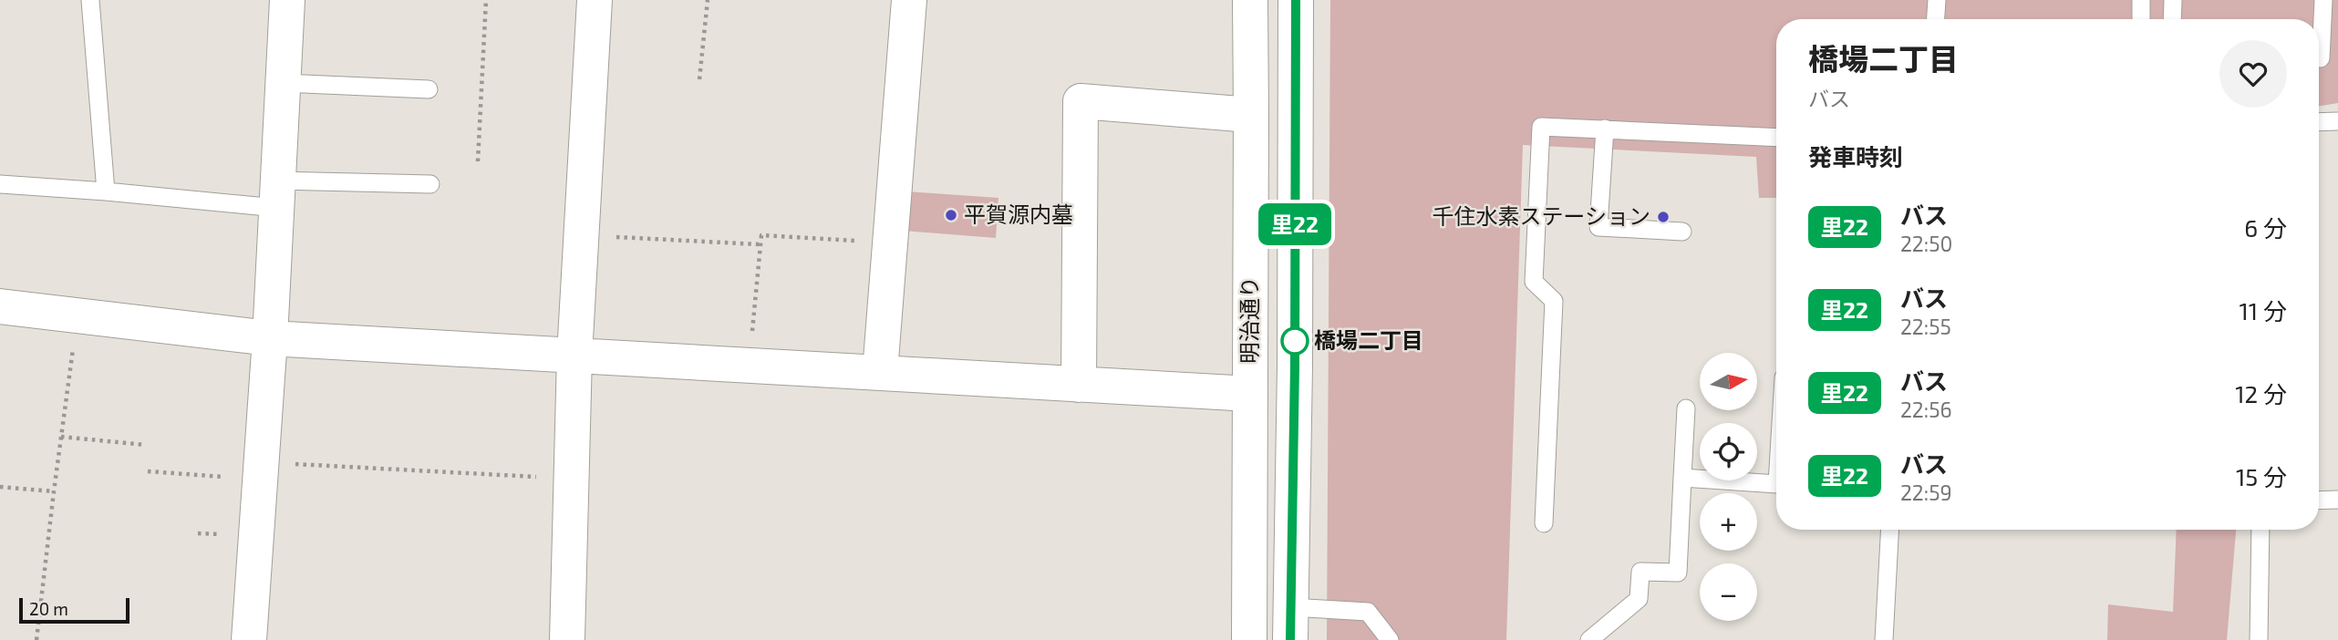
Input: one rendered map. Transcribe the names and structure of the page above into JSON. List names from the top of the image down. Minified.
{"streets":{"street":["明治通り"]},"places":["平賀源内墓","千住水素ステーション","橋場二丁目"],"lines":["bus line 里22"],"scale_bar":"20 m","north":"right","page":{"on_map":"里22","heading":[["橋場二丁目","バス"],"発車時刻"],"list":[{"mark":"里22","name":"バス","note":"22:50","value":"6 分"},{"mark":"里22","name":"バス","note":"22:55","value":"11 分"},{"mark":"里22","name":"バス","note":"22:56","value":"12 分"},{"mark":"里22","name":"バス","note":"22:59","value":"15 分"}],"map_buttons":["+","−"],"scale":"20 m"}}
